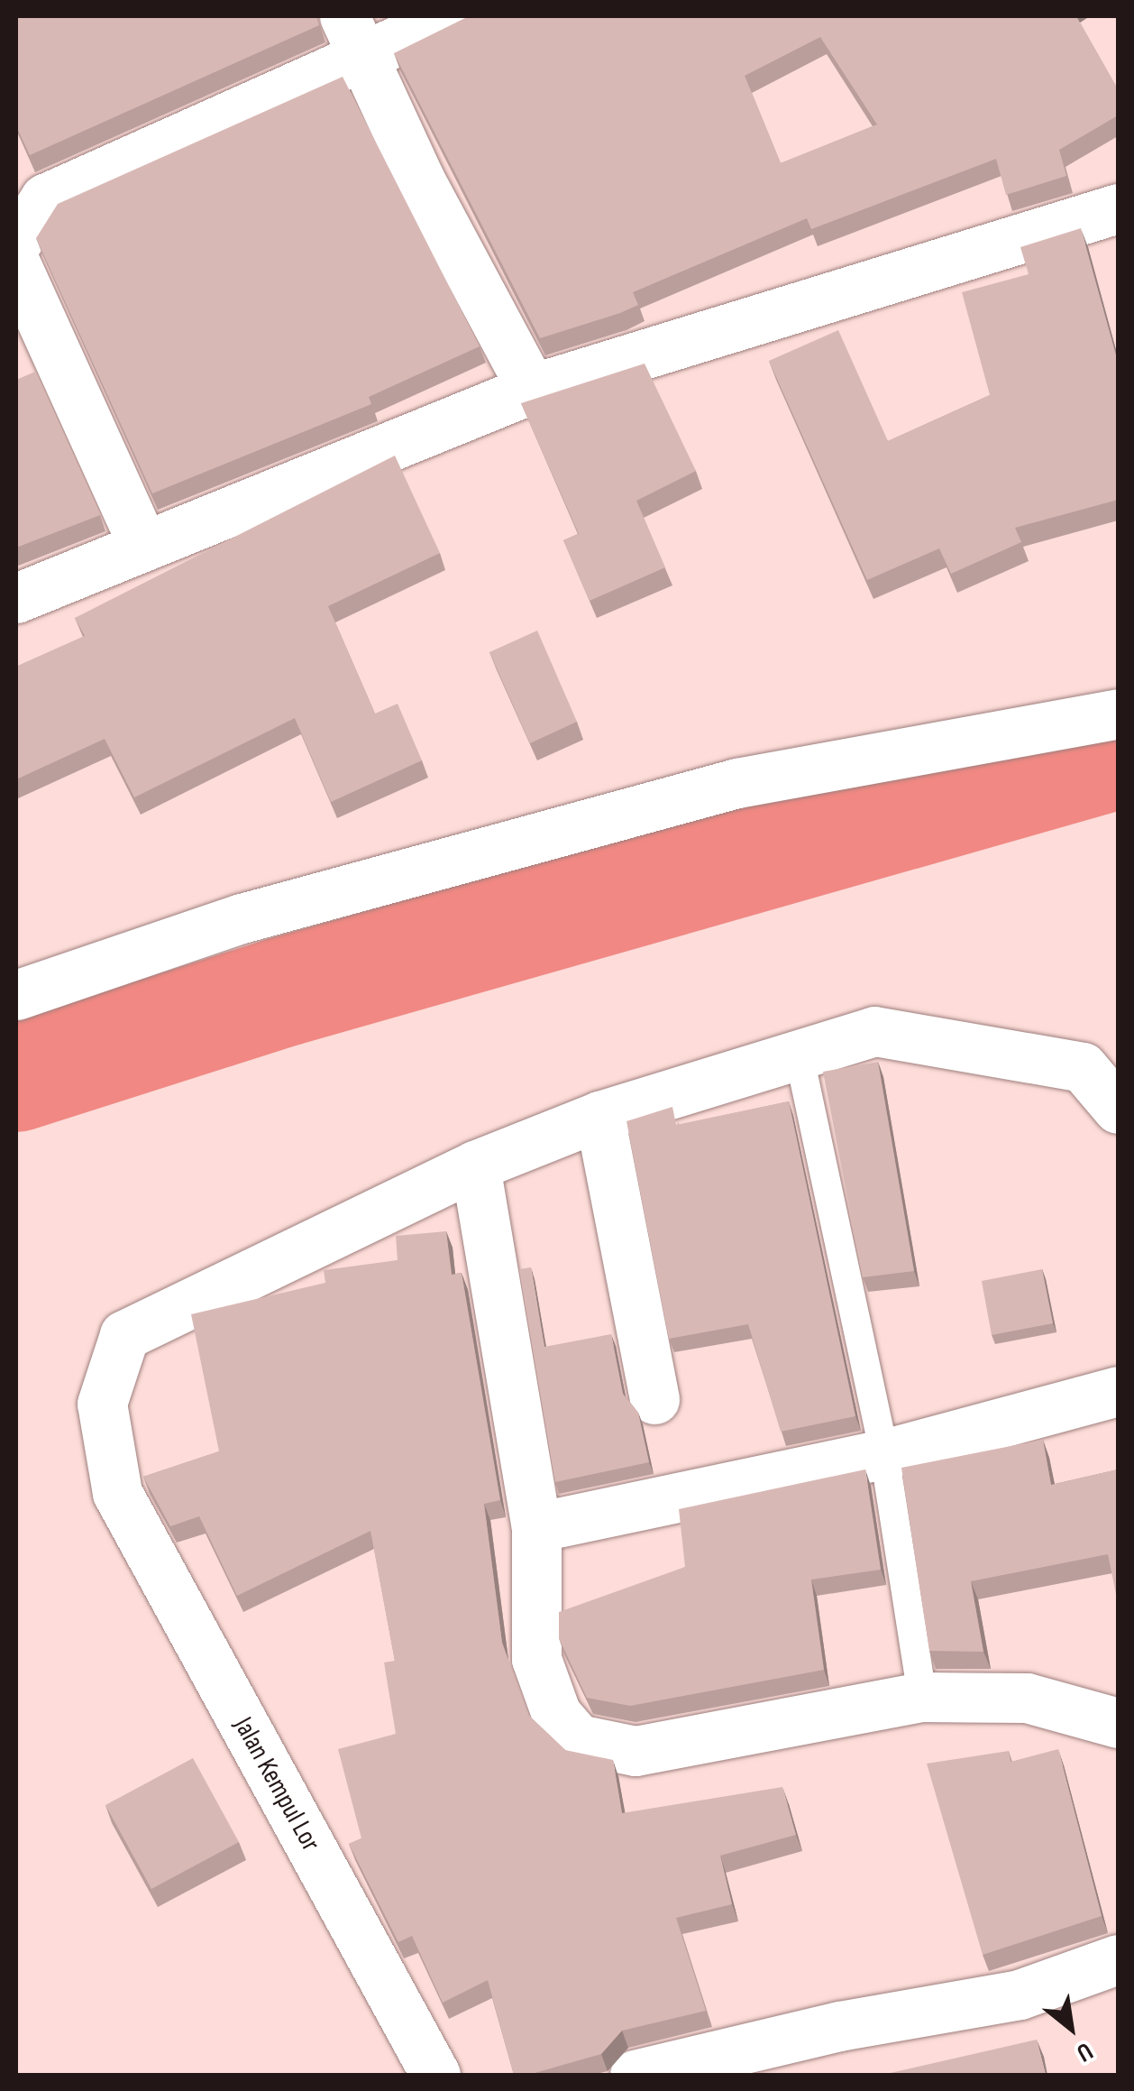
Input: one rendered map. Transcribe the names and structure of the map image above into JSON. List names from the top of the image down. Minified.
{"streets":{"street":["Jalan Kempul Lor"]},"north":"bottom right"}
